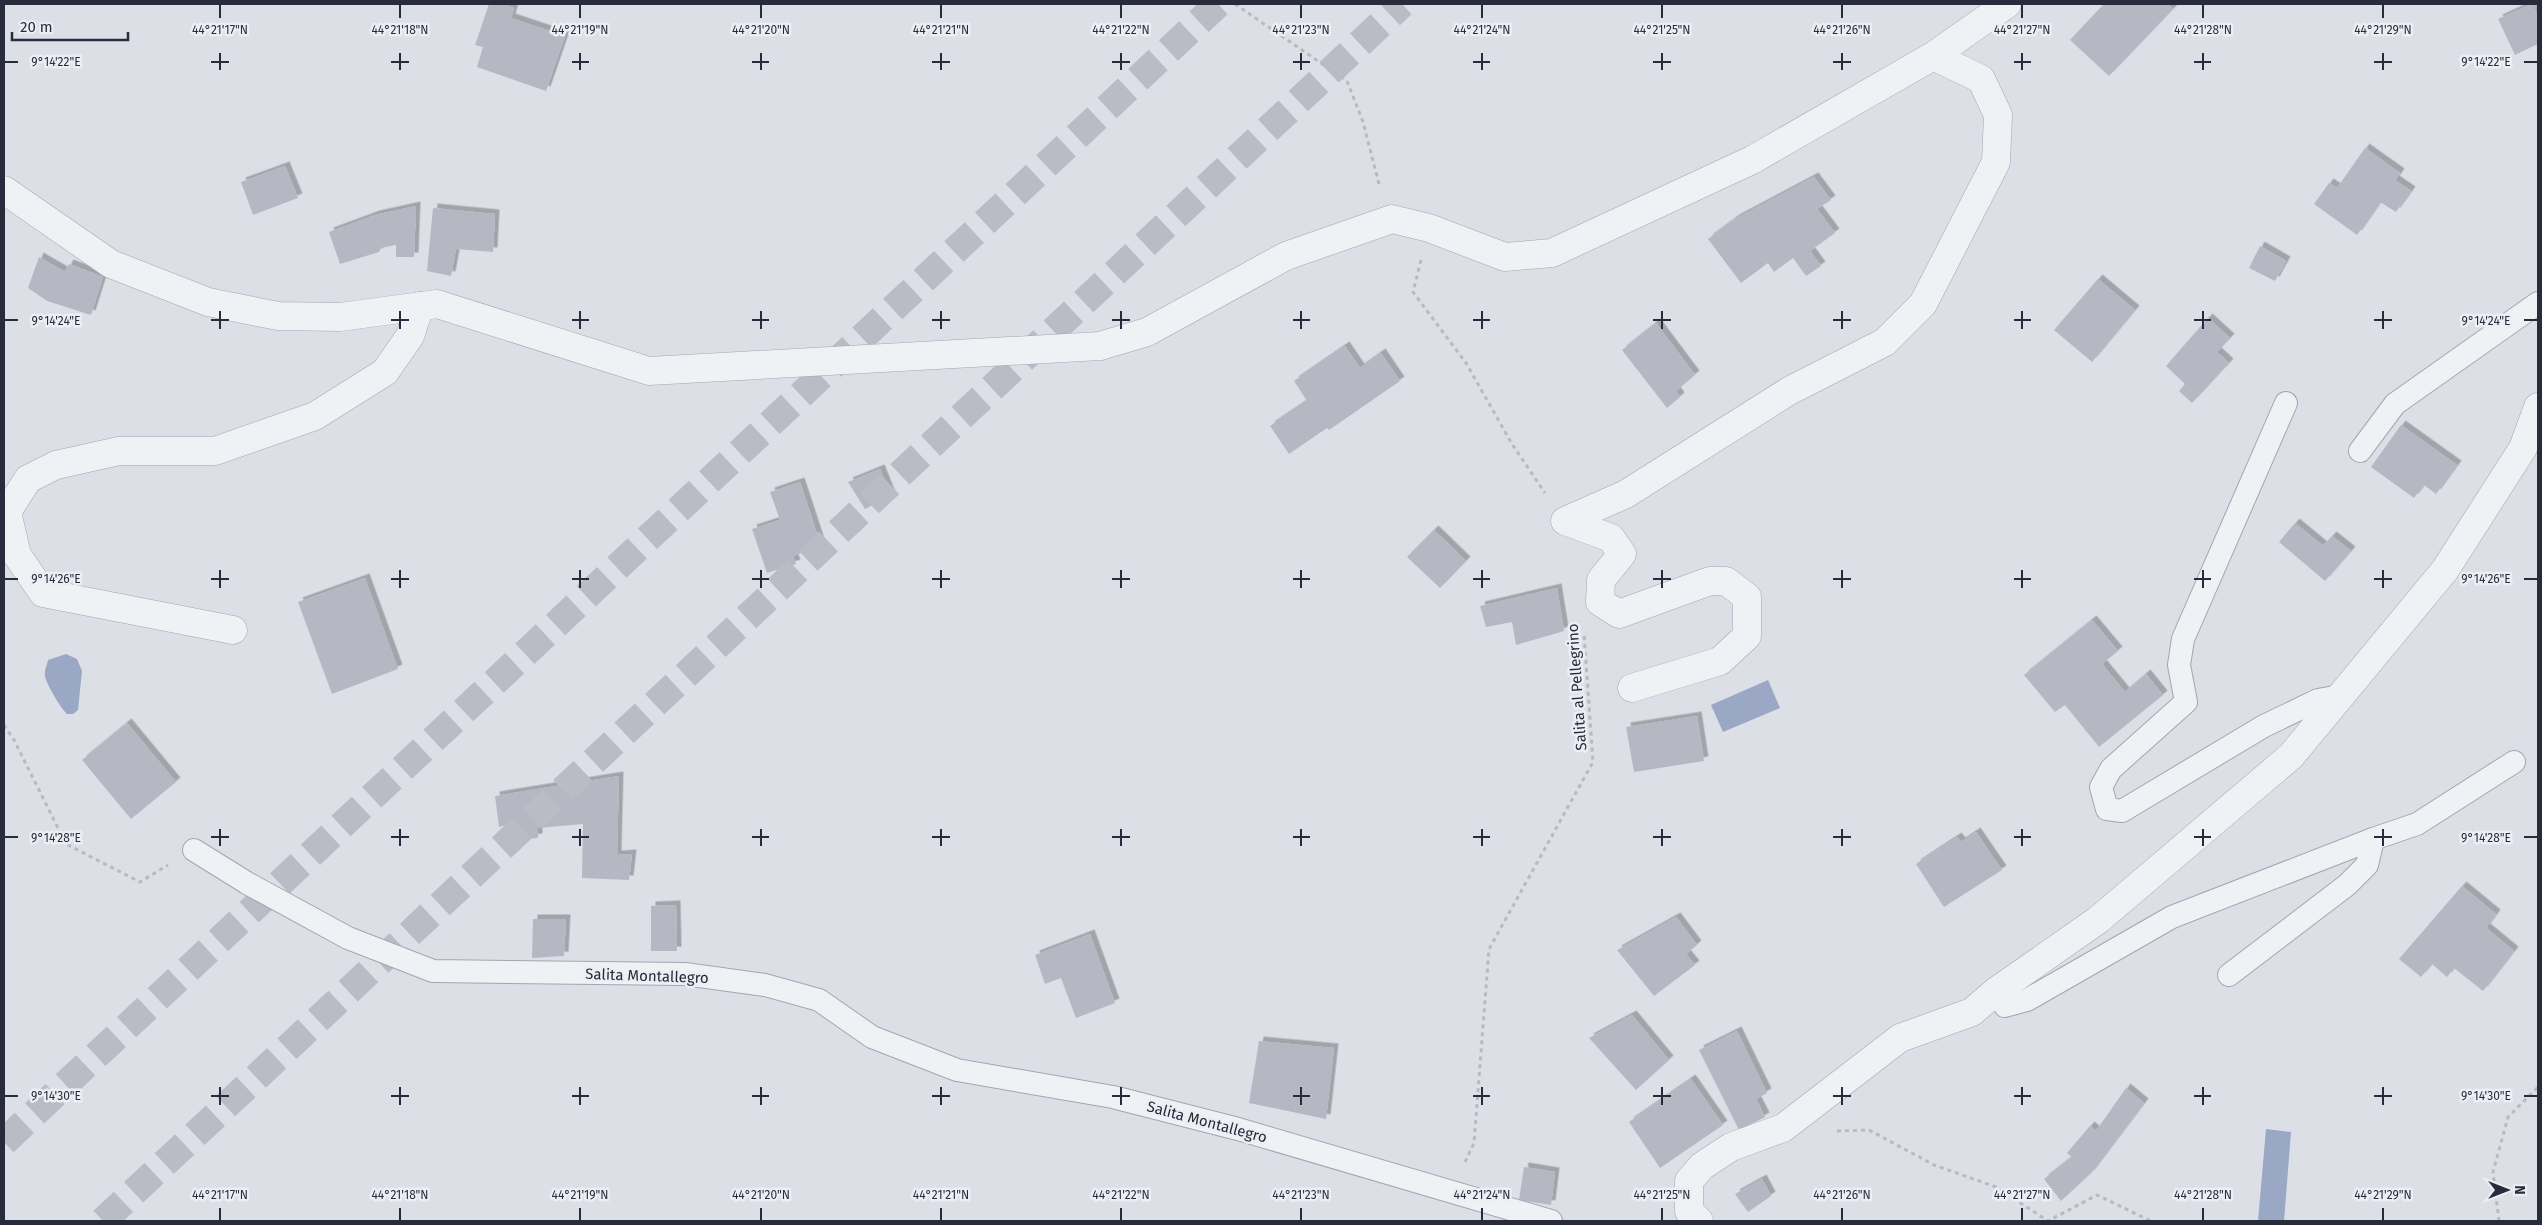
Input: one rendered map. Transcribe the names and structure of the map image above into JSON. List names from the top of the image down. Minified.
{"streets":{"lane":["Salita Montallegro"],"path":["Salita al Pellegrino"]},"crossings":[["Salita al Pellegrino","Salita Montallegro"]],"scale_bar":"20 m","north":"right","coordinates":["44°21'17\"N","44°21'18\"N","44°21'19\"N","44°21'20\"N","44°21'21\"N","44°21'22\"N","44°21'23\"N","44°21'24\"N","44°21'25\"N","44°21'26\"N","44°21'27\"N","44°21'28\"N","44°21'29\"N","9°14'22\"E","9°14'24\"E","9°14'26\"E","9°14'28\"E","9°14'30\"E"]}
